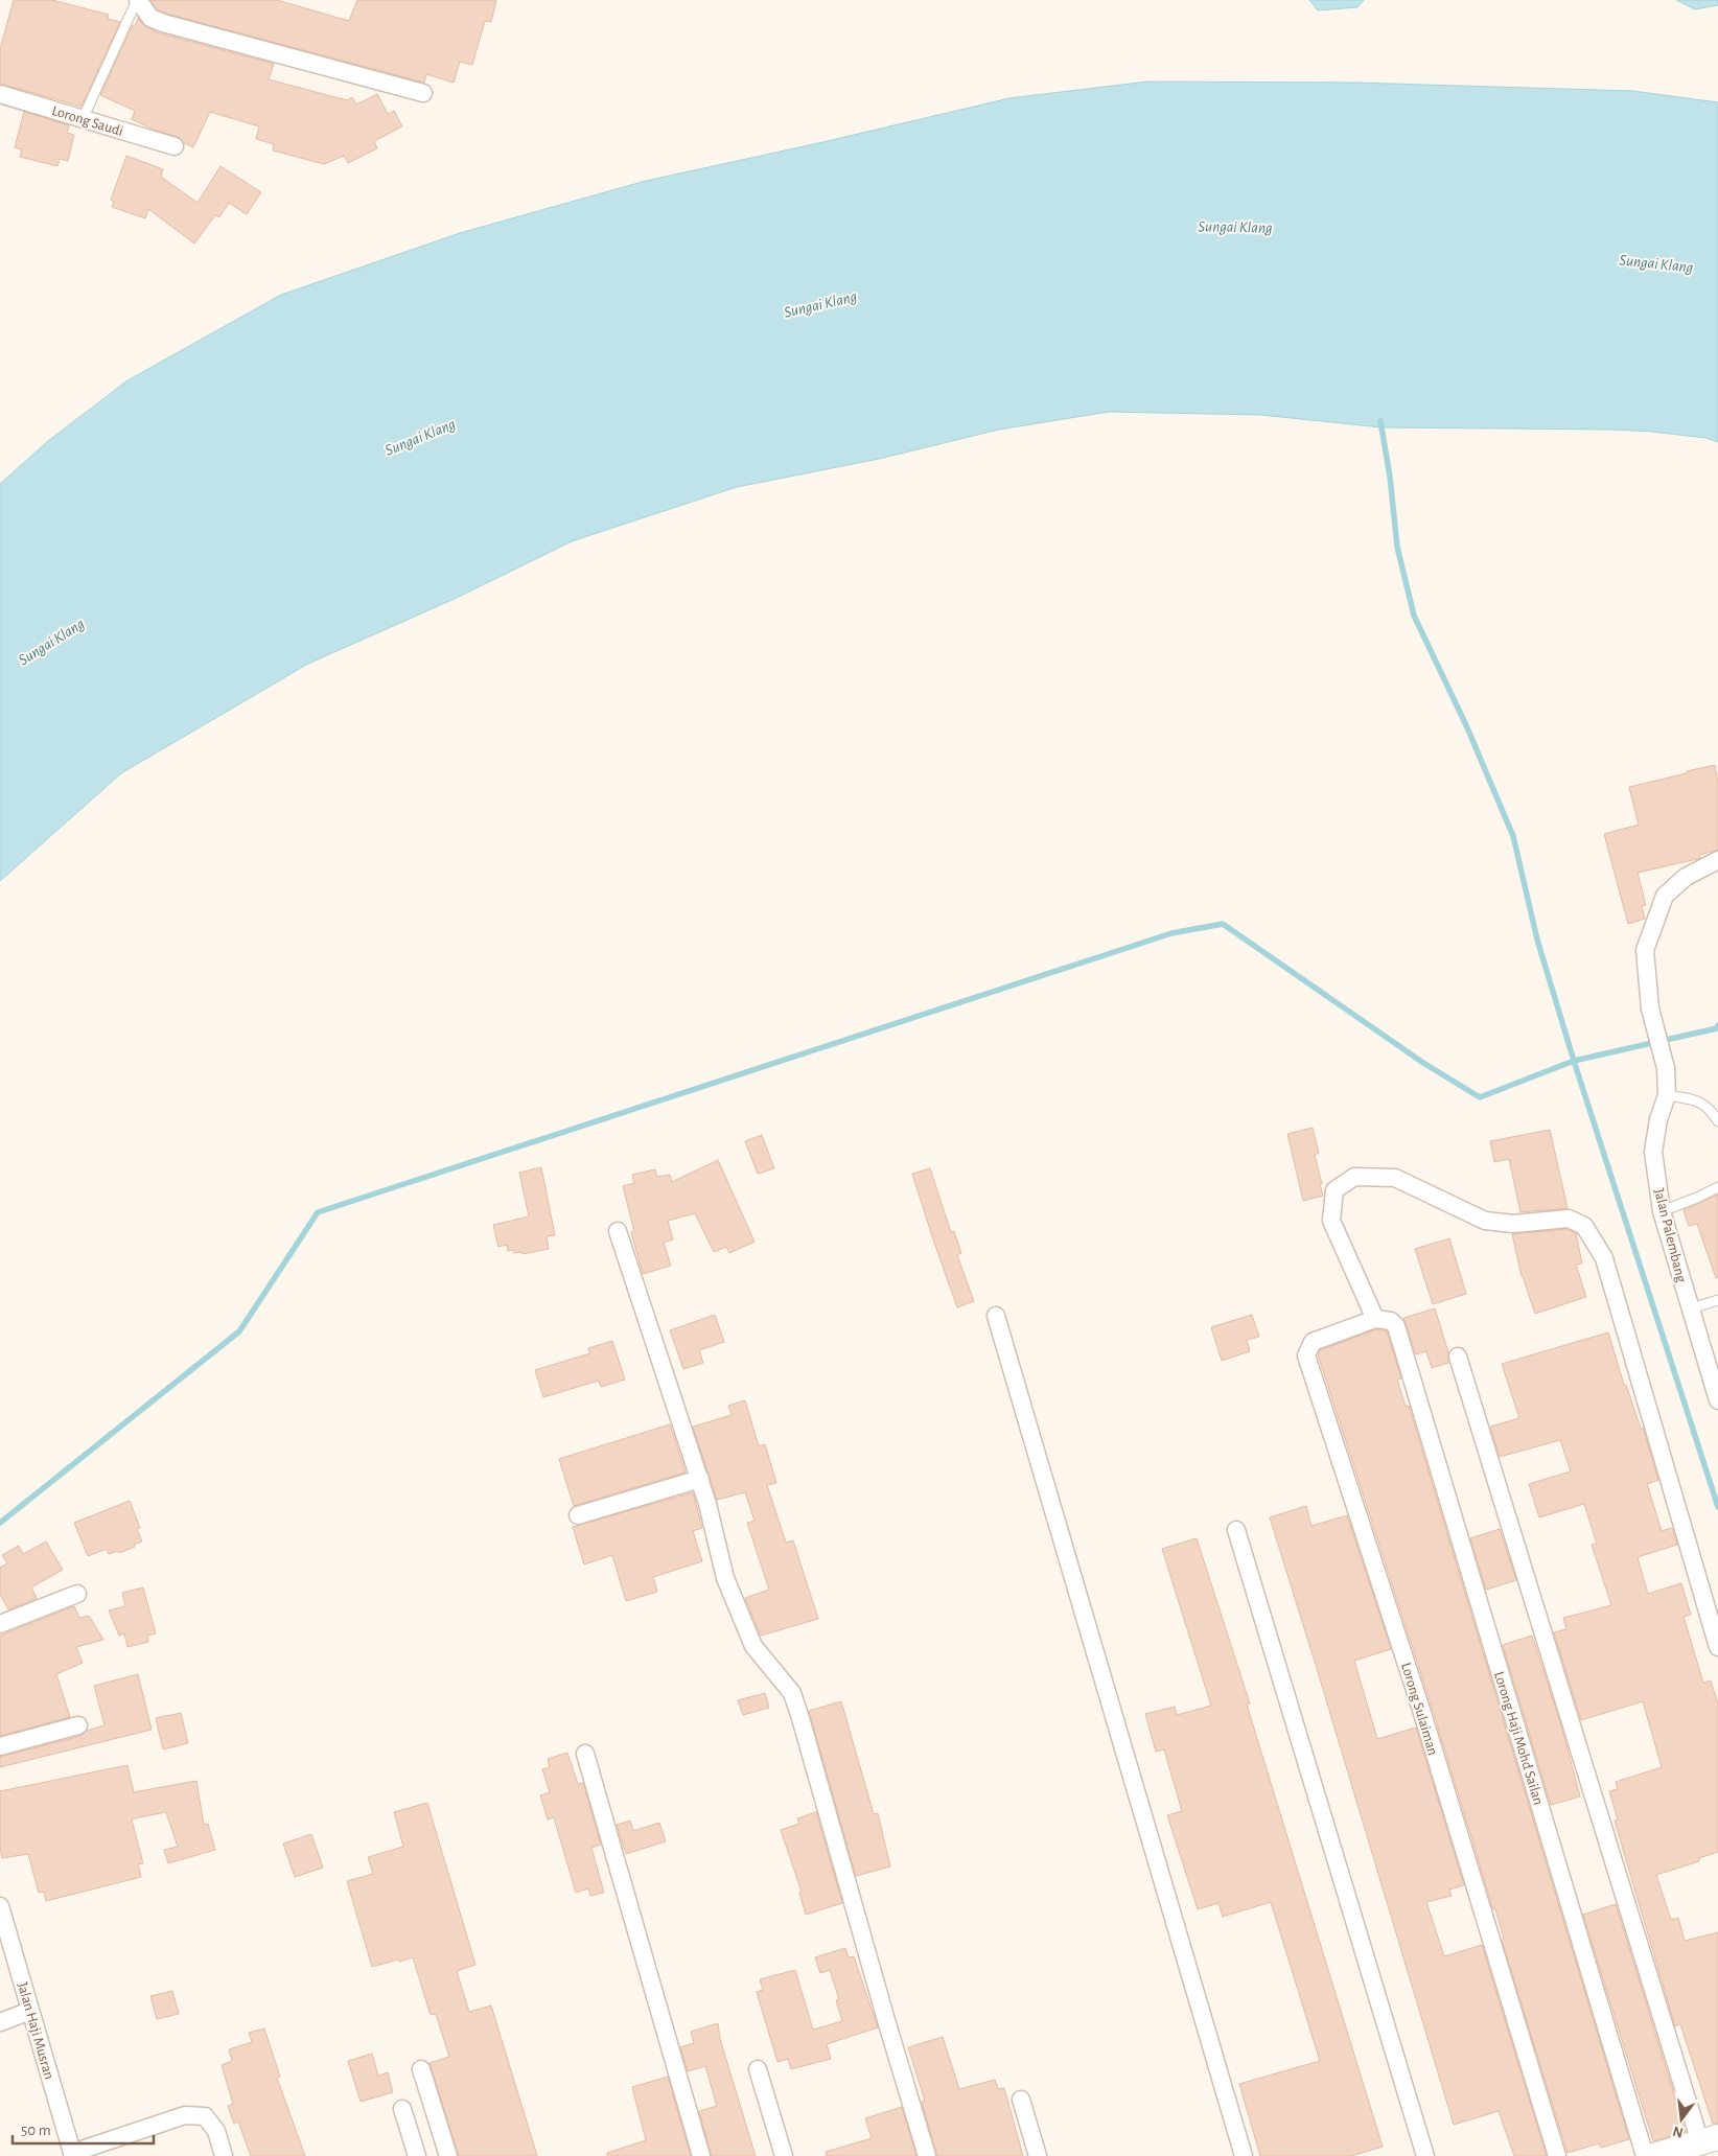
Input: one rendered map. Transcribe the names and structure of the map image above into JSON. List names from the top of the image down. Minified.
{"streets":{"street":["Lorong Saudi","Jalan Palembang","Lorong Sulaiman","Lorong Haji Mohd Sailan","Jalan Haji Musran"]},"crossings":[["Lorong Sulaiman","Lorong Haji Mohd Sailan"]],"water":["Sungai Klang"],"scale_bar":"50 m","north":"bottom"}
